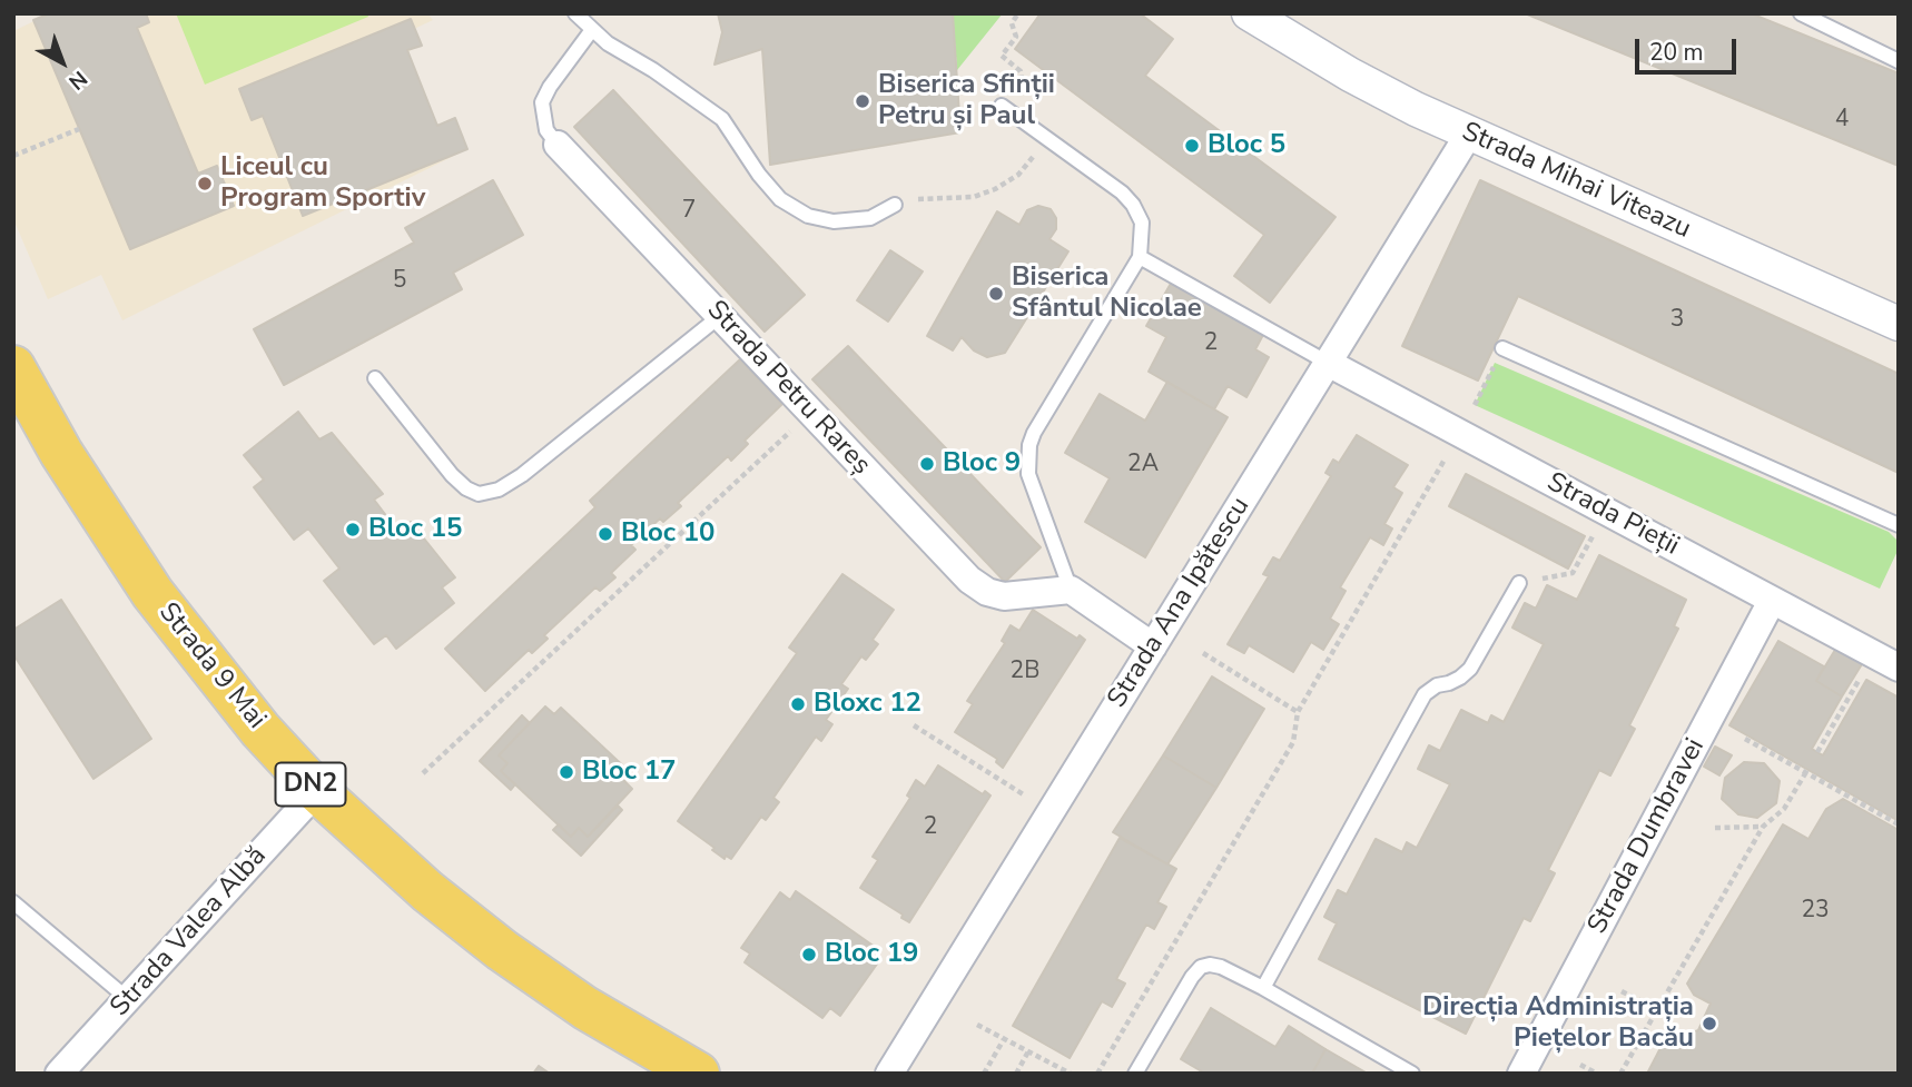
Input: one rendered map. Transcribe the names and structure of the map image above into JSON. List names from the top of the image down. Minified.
{"streets":{"main road":["Strada 9 Mai","DN2"],"street":["Strada Mihai Viteazu","Strada Petru Rareș","Strada Pieții","Strada Ana Ipătescu","Strada Dumbravei","Strada Valea Albă"]},"crossings":[["Strada Mihai Viteazu","Strada Ana Ipătescu"],["Strada Pieții","Strada Ana Ipătescu"],["Strada Pieții","Strada Dumbravei"],["Strada 9 Mai","Strada Valea Albă"]],"places":["Biserica Sfinții Petru și Paul","Bloc 5","Liceul cu Program Sportiv","Biserica Sfântul Nicolae","Bloc 9","Bloc 15","Bloc 10","Bloxc 12","Bloc 17","Bloc 19","Direcția Administrația Piețelor Bacău"],"house_numbers":["4","7","5","3","2","2A","2B","2","23"],"scale_bar":"20 m","north":"bottom right"}
